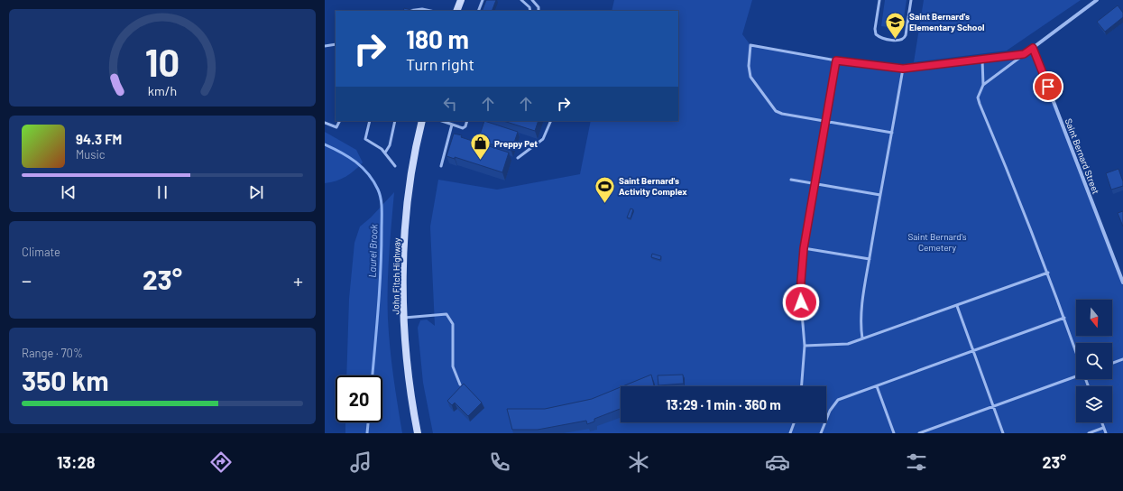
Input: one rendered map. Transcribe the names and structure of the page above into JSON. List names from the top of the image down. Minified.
{"streets":{"main road":["John Fitch Highway"],"street":["Saint Bernard Street"]},"water":["Laurel Brook"],"parks":["Saint Bernard's Cemetery"],"places":{"school or university":["Saint Bernard's Elementary School"],"shop":["Preppy Pet"],"sports":["Saint Bernard's Activity Complex"]},"north":"bottom","page":{"turn":["180 m","Turn right"],"song":["94.3 FM","Music"],"tile":["Climate",["Range · 70%","350 km"]],"heat":["−","23°","+"],"limit":"20","trip":"13:29 · 1 min · 360 m","tabs":["13:28","23°"],"gauge":["10","km/h"]}}
